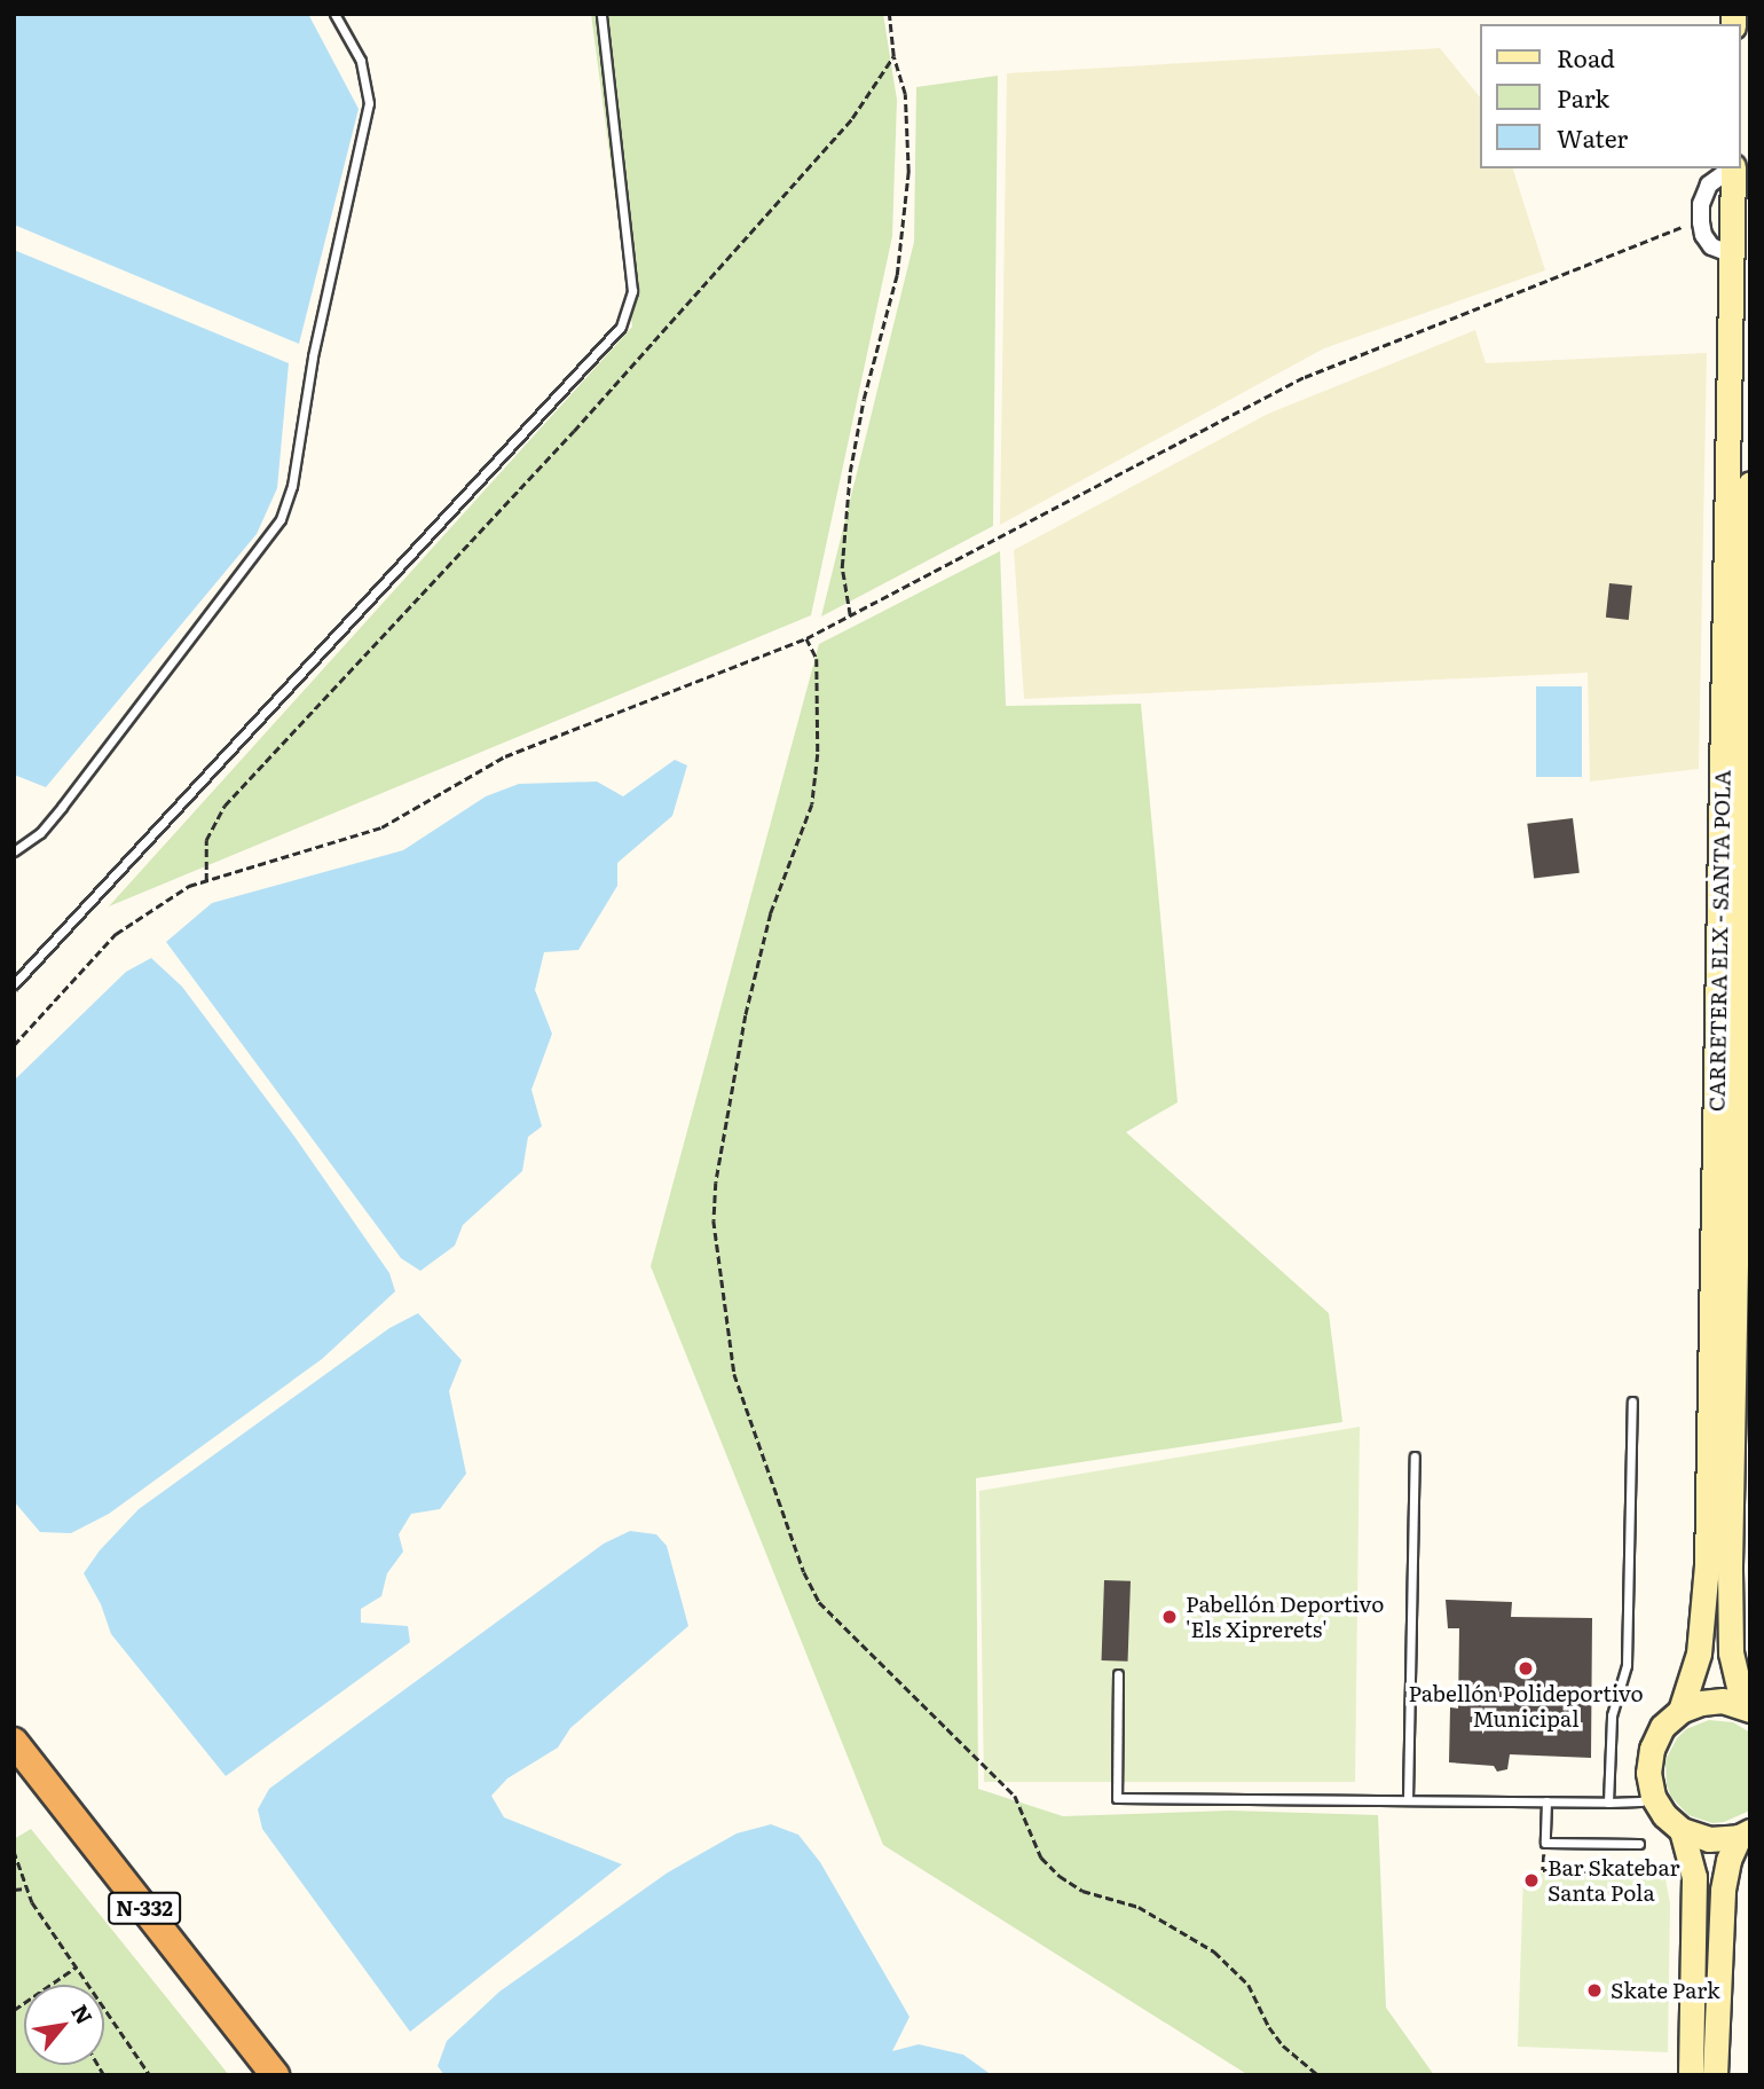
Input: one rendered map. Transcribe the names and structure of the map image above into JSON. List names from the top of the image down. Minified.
{"streets":{"highway":["N-332"],"main road":["CARRETERA ELX - SANTA POLA"]},"places":["Pabellón Deportivo 'Els Xiprerets'","Pabellón Polideportivo Municipal","Bar Skatebar Santa Pola","Skate Park"],"legend":["Road","Park","Water"],"north":"top right"}
